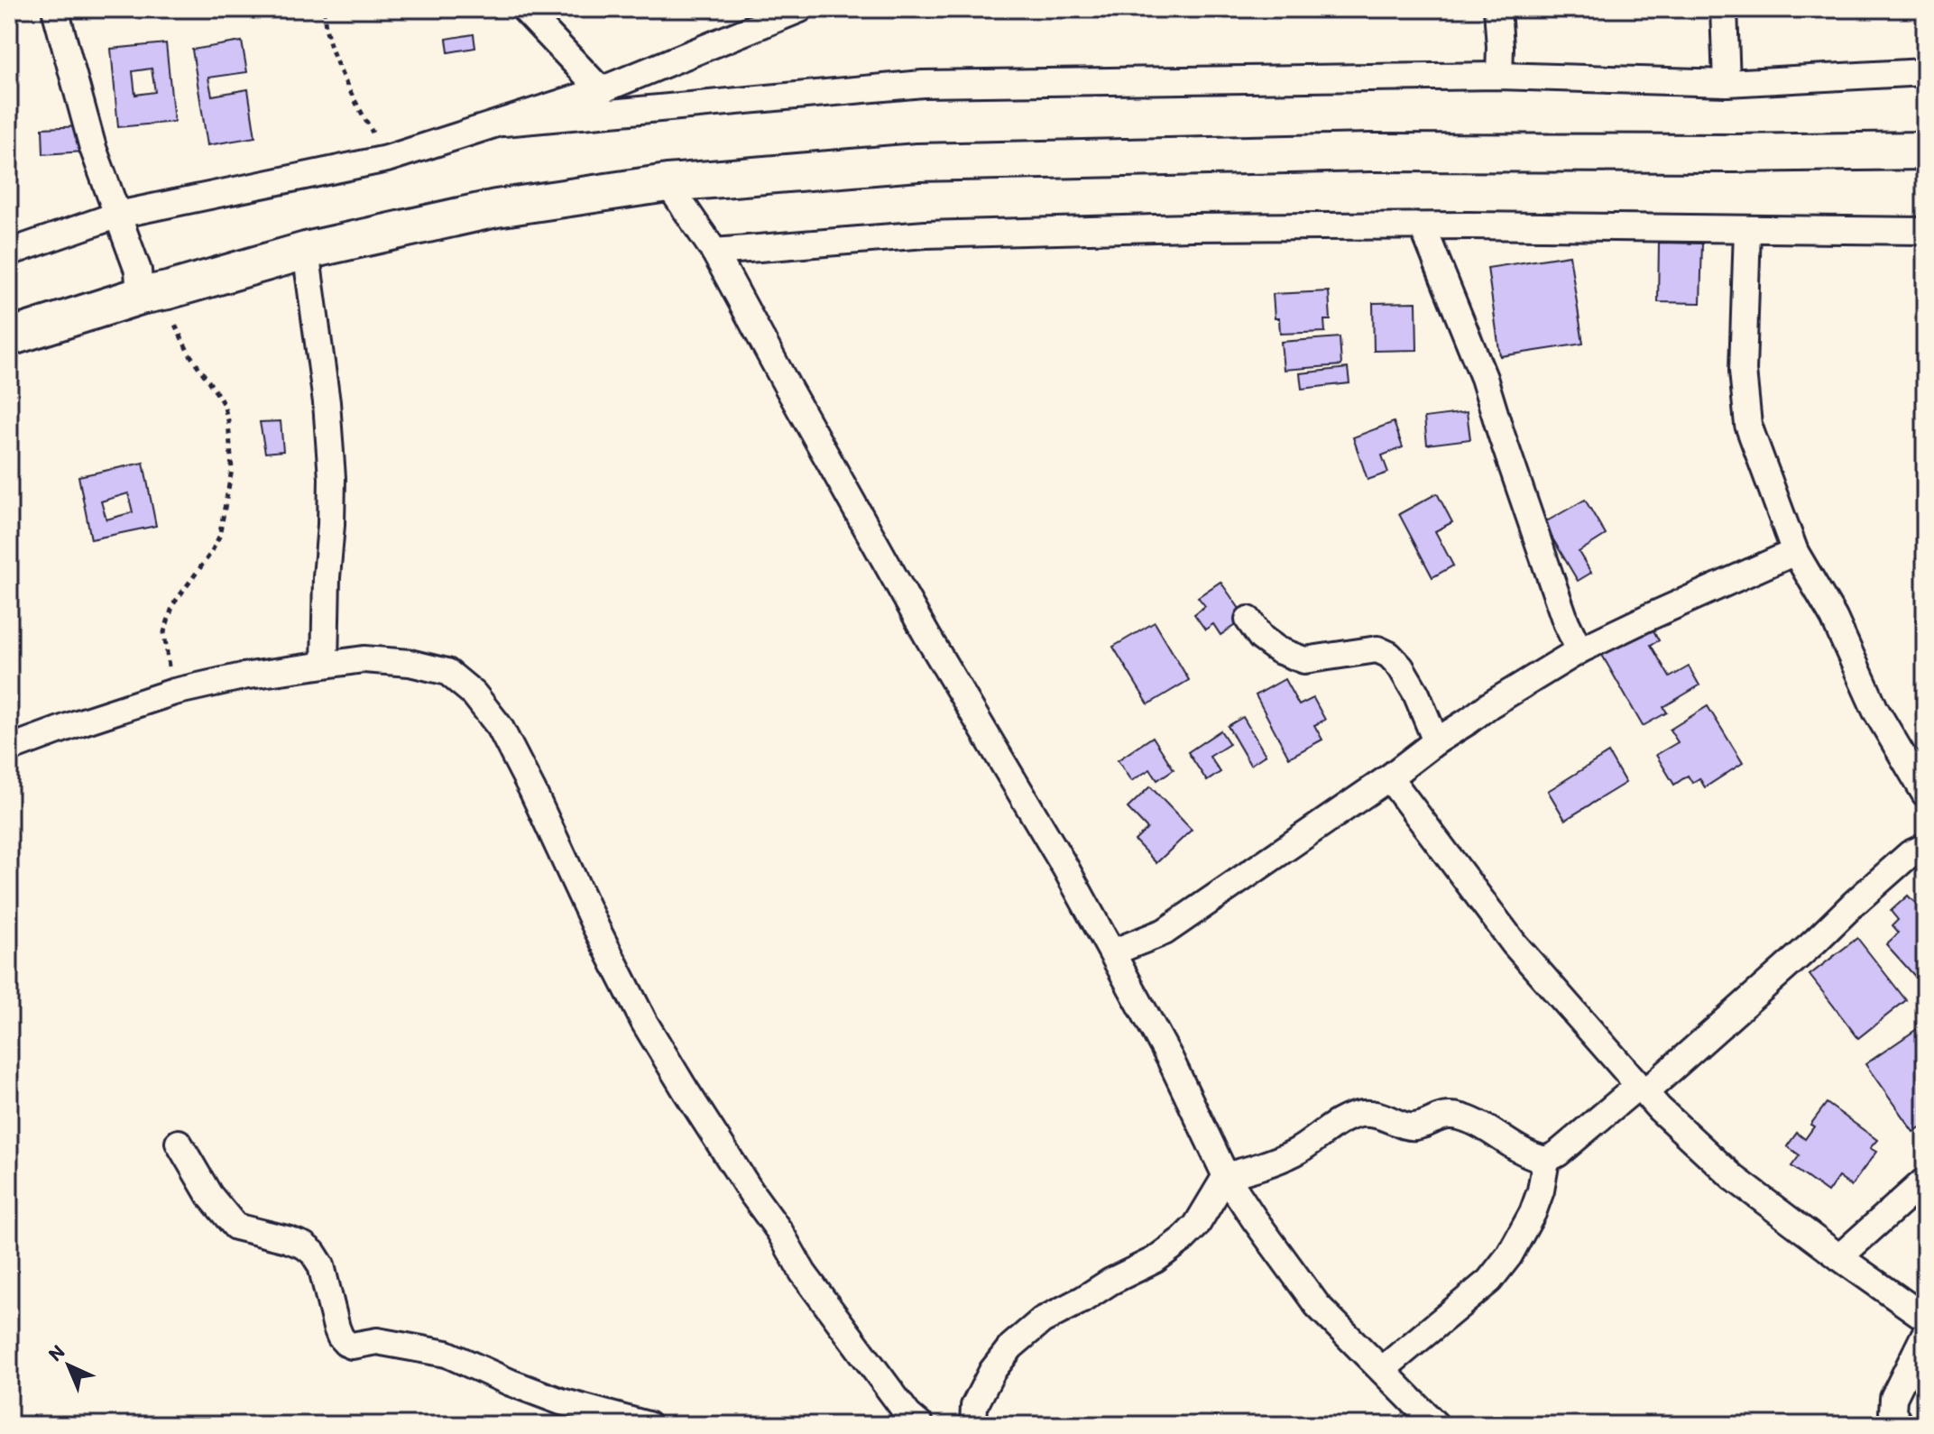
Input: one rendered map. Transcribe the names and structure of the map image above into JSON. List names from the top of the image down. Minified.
{"north":"top left"}
